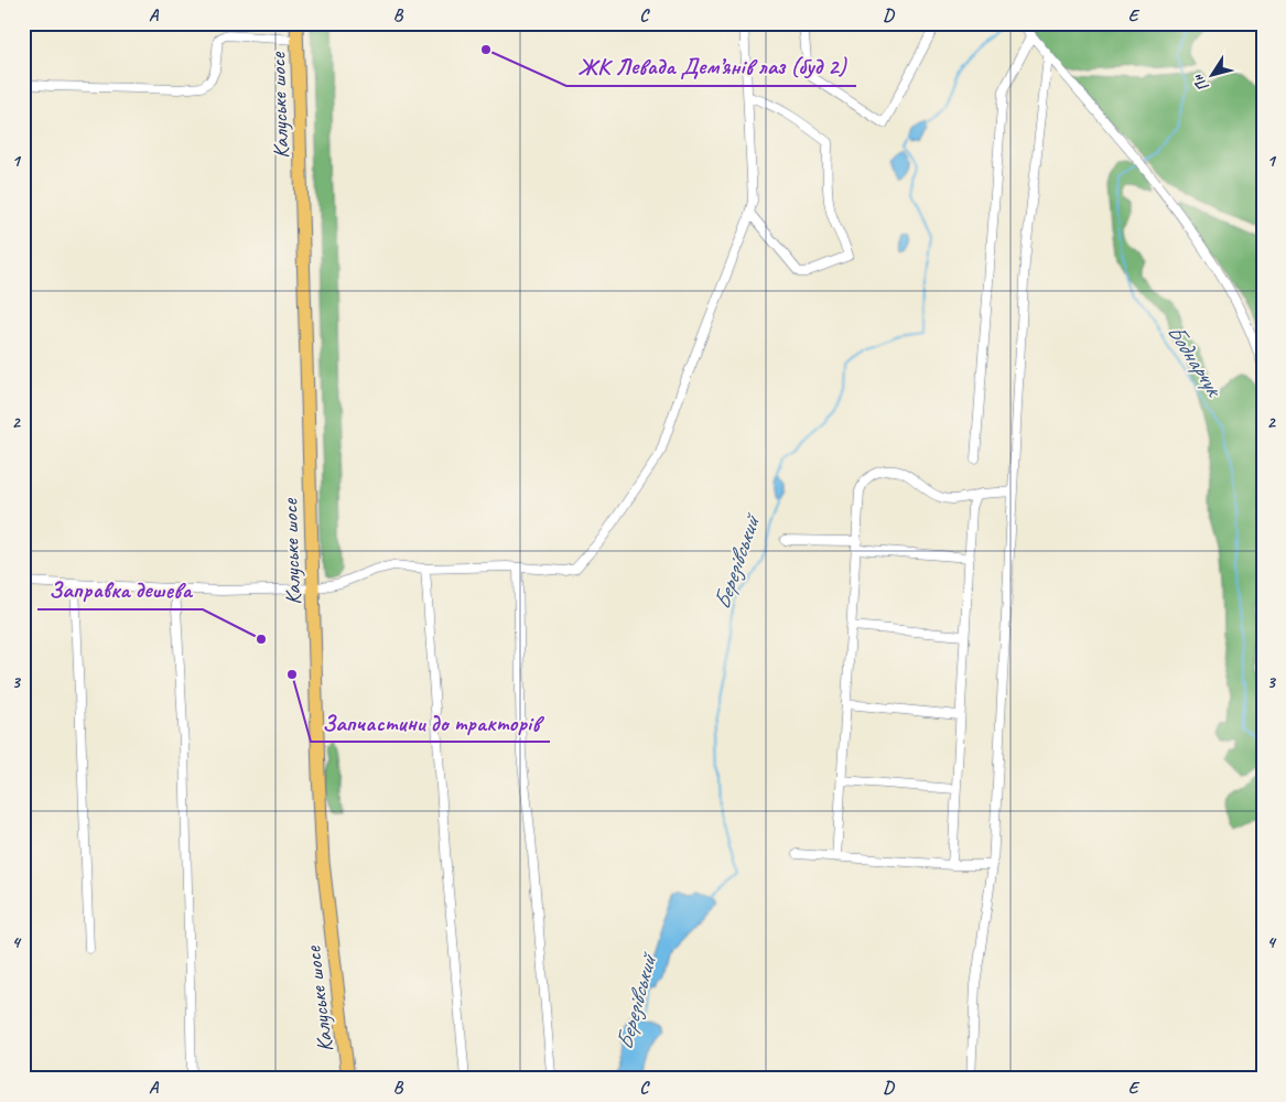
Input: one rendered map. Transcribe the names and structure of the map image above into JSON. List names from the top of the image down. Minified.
{"streets":{"main road":["Калуське шосе"]},"water":["Боднарчук","Березівський"],"places":["ЖК Левада Дем’янів лаз (буд 2)","Заправка дешева","Запчастини до тракторів"],"north":"bottom left","grid":{"columns":["A","B","C","D","E"],"rows":["1","2","3","4"]}}
